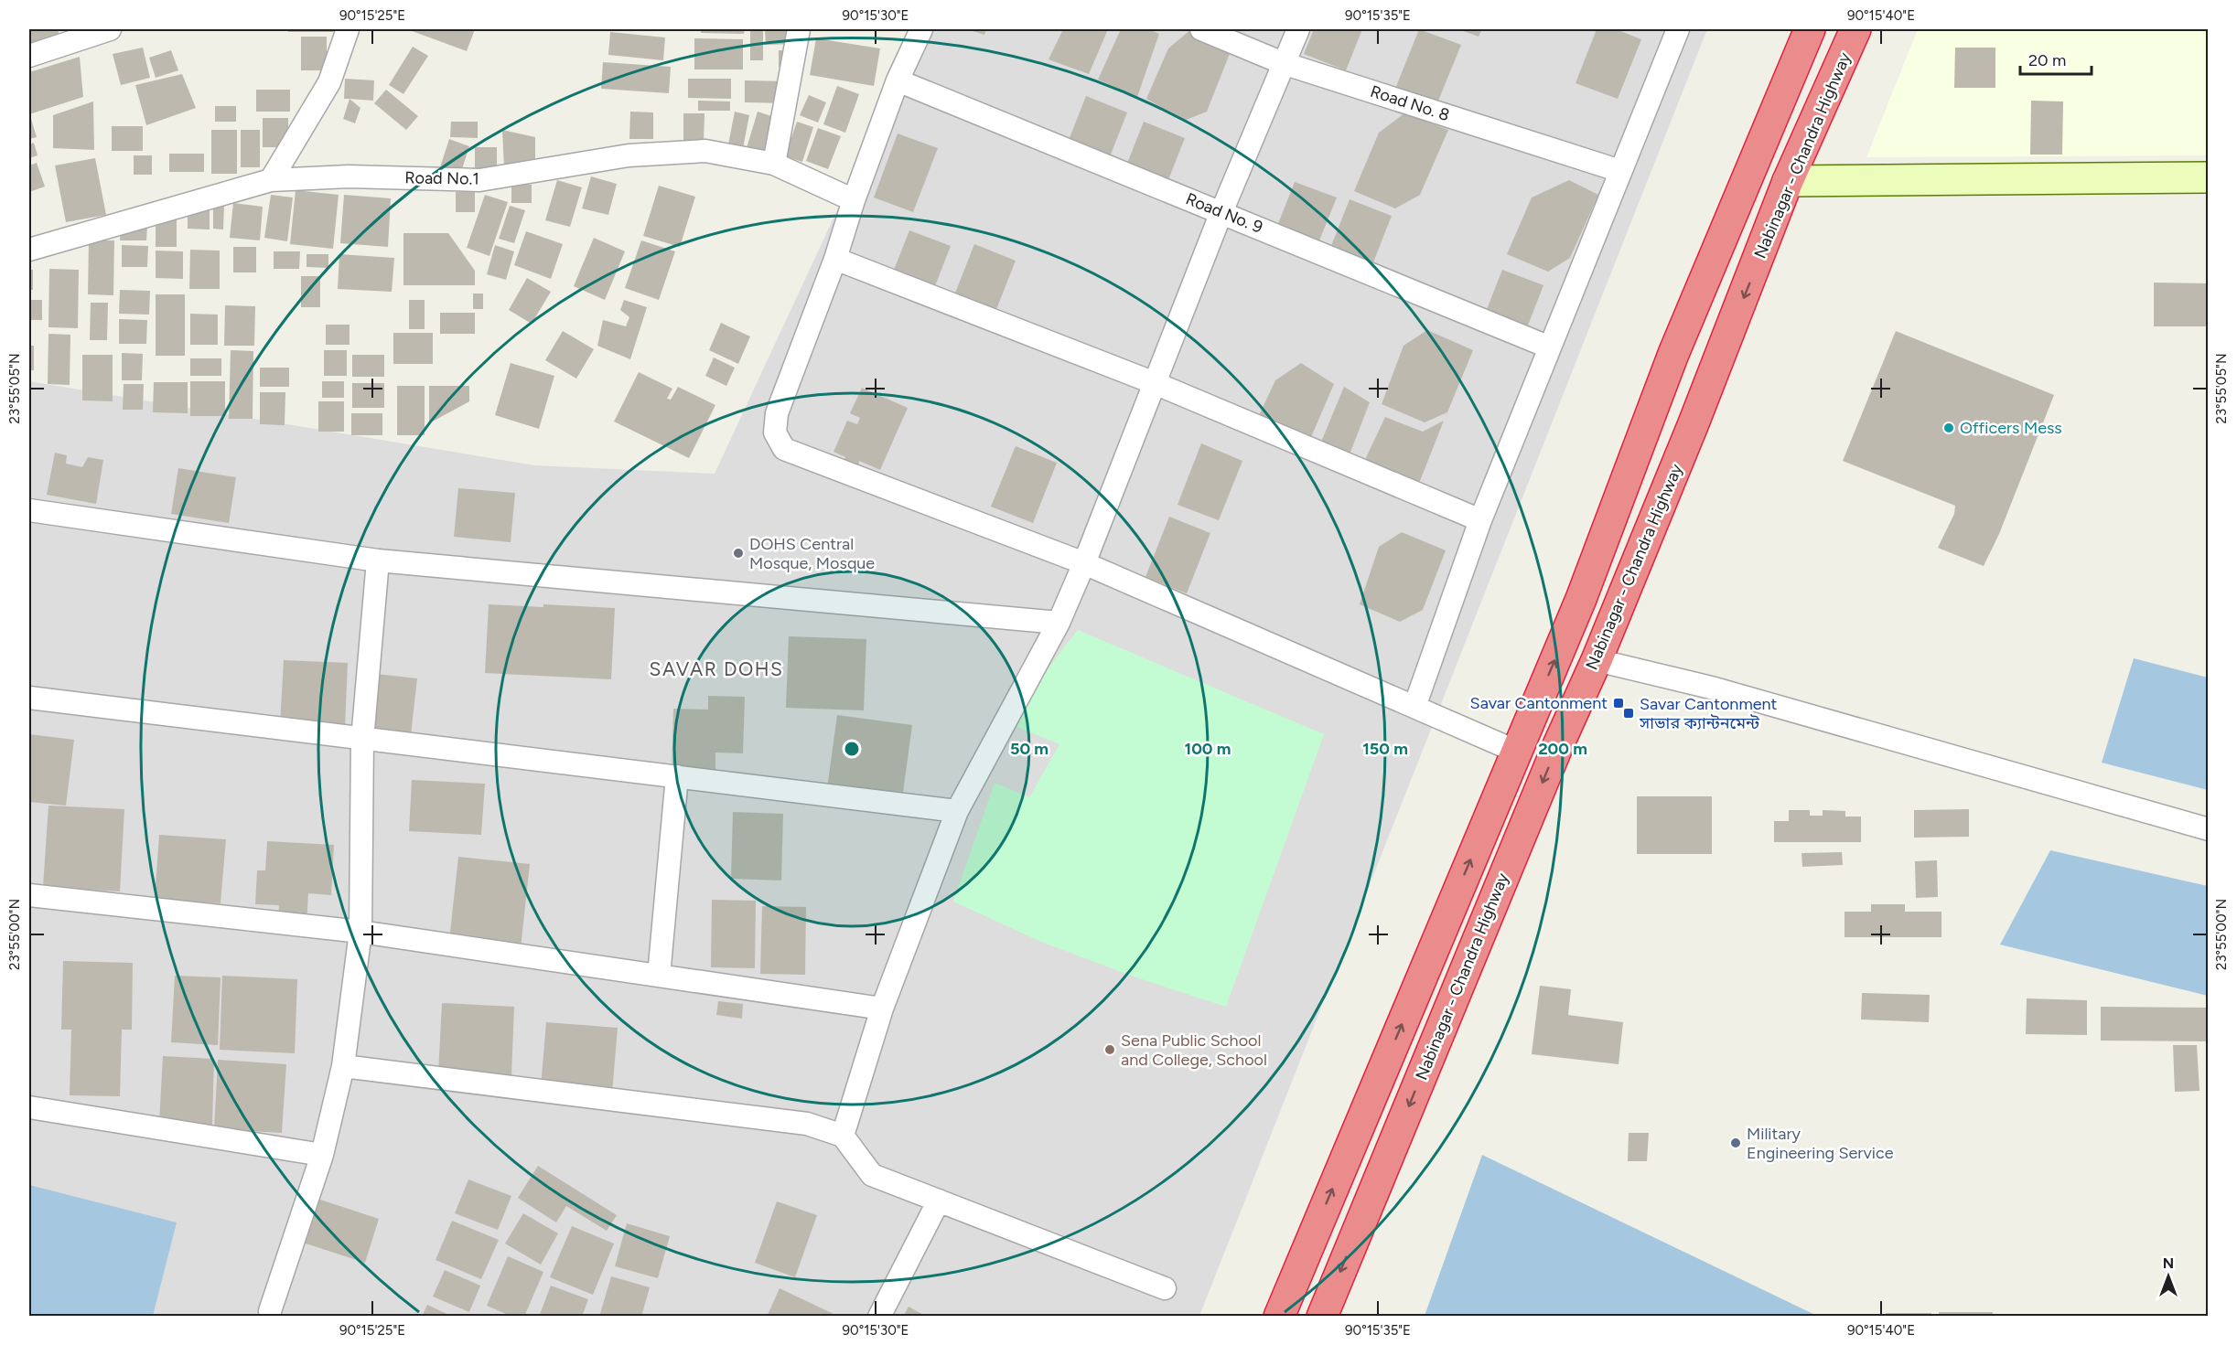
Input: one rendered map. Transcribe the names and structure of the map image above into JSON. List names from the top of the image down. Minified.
{"streets":{"highway":["Nabinagar - Chandra Highway"],"street":["Road No. 8","Road No.1","Road No. 9"]},"districts":["SAVAR DOHS"],"places":{"other":["Officers Mess","DOHS Central Mosque, Mosque","Sena Public School and College, School","Military Engineering Service"],"transit":["Savar Cantonment","Savar Cantonment সাভার ক্যান্টনমেন্ট"]},"scale_bar":"20 m","north":"top","coordinates":["90°15'25\"E","90°15'30\"E","90°15'35\"E","90°15'40\"E","23°55'05\"N","23°55'00\"N"],"rings":["50 m","100 m","150 m","200 m"]}
